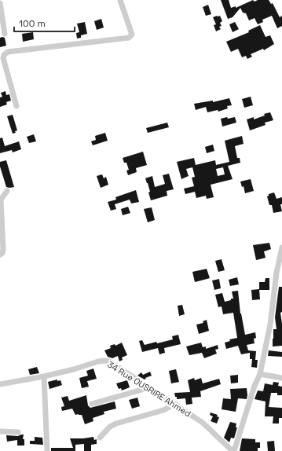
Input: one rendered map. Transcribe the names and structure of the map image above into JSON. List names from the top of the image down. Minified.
{"streets":{"street":["34 Rue OUSRIRE Ahmed"]},"scale_bar":"100 m"}
